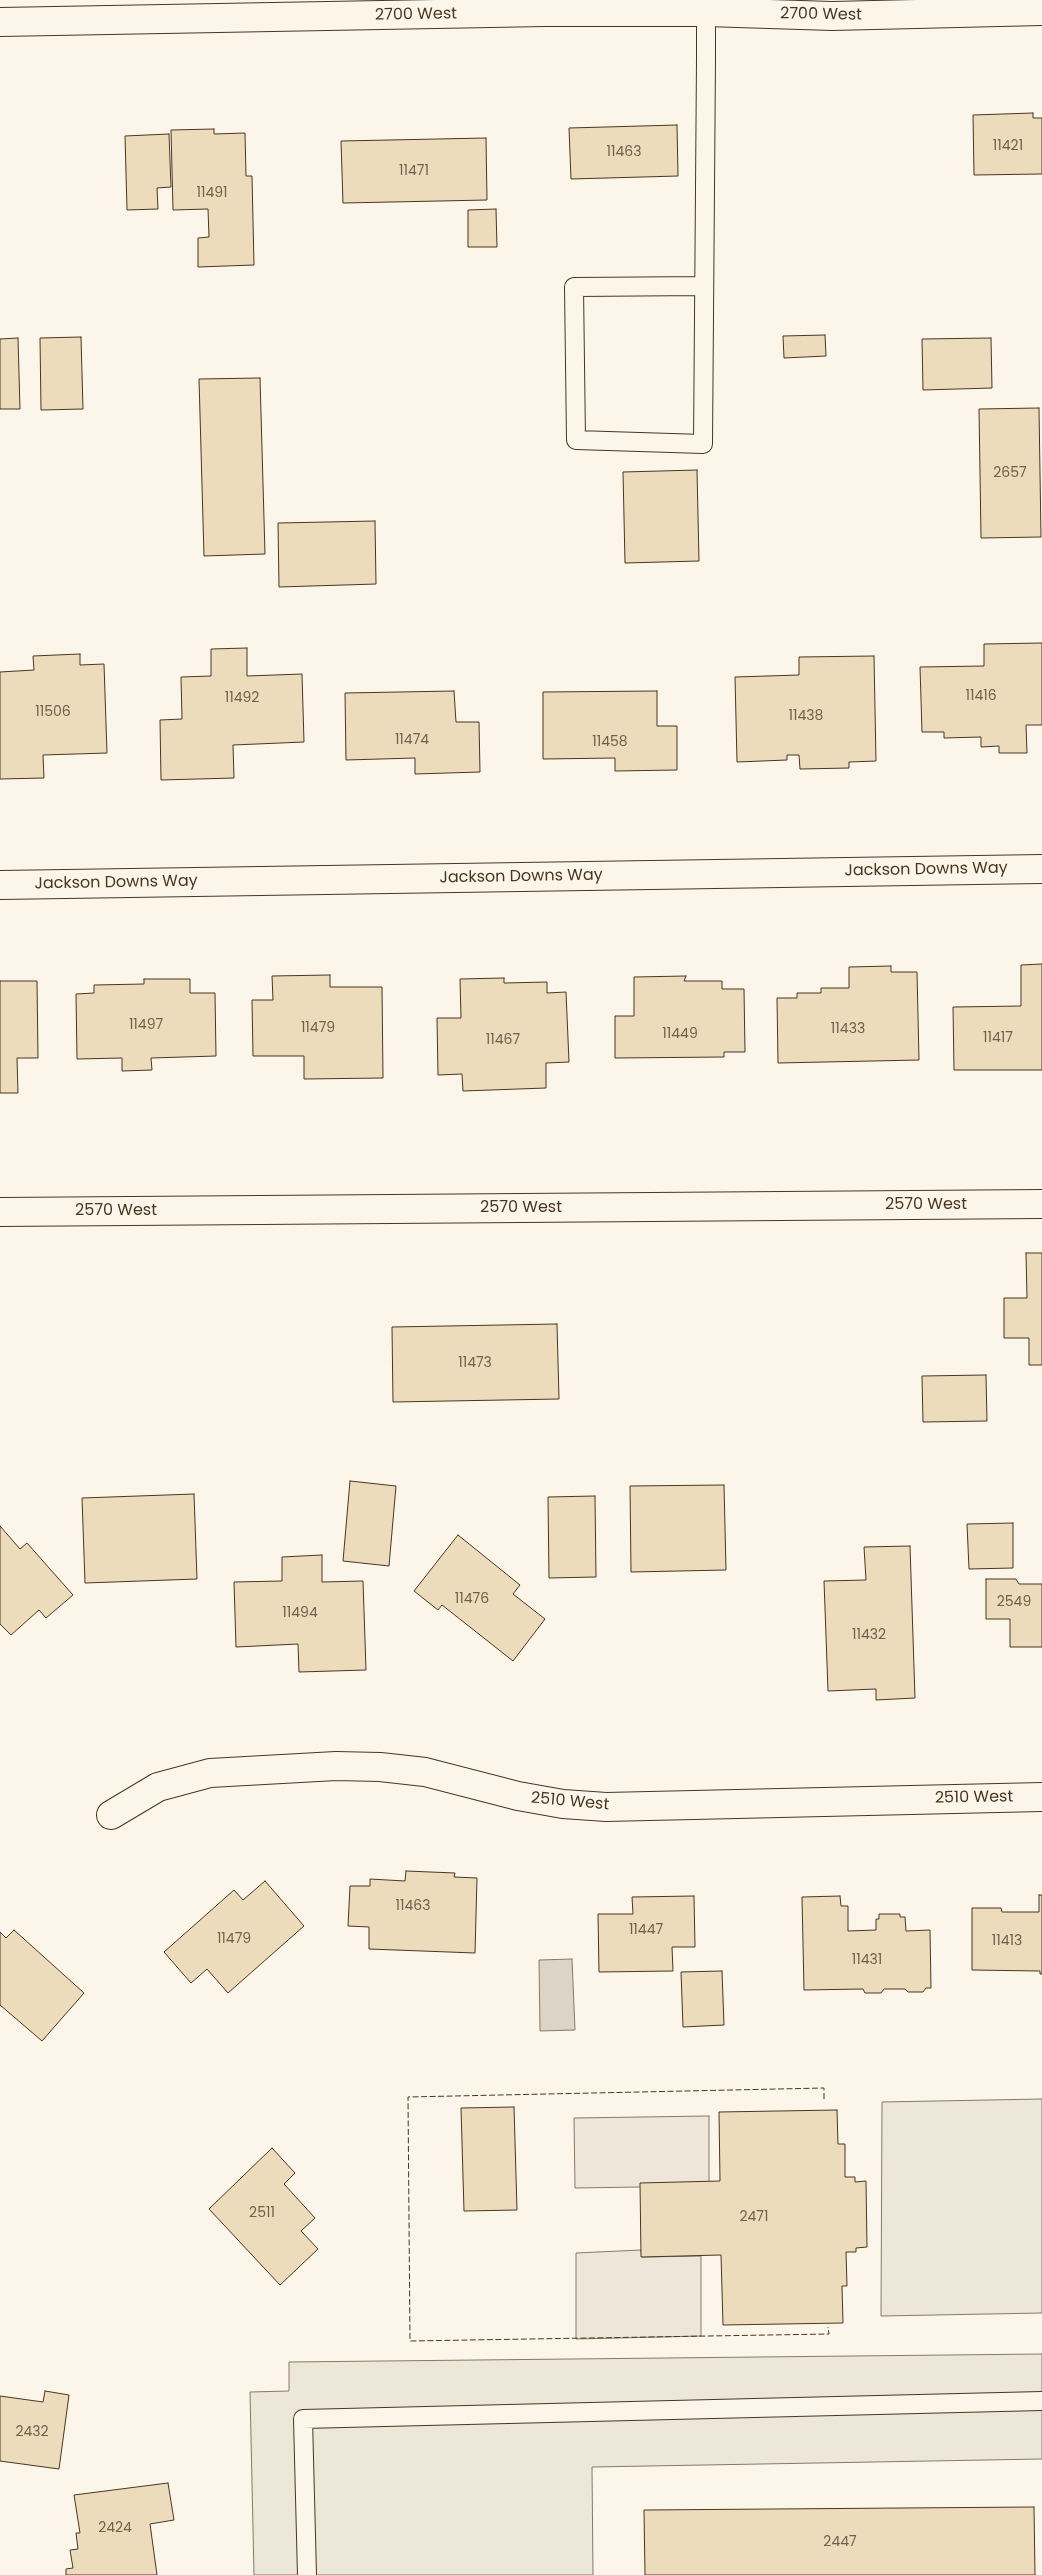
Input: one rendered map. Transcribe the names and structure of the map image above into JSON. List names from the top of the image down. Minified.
{"streets":{"street":["2700 West","Jackson Downs Way","2570 West","2510 West"]},"house_numbers":["11421","11463","11471","11491","2657","11416","11492","11506","11438","11474","11458","11497","11479","11433","11449","11417","11467","11473","11476","2549","11494","11432","11463","11447","11479","11413","11431","2511","2471","2432","2424","2447"]}
